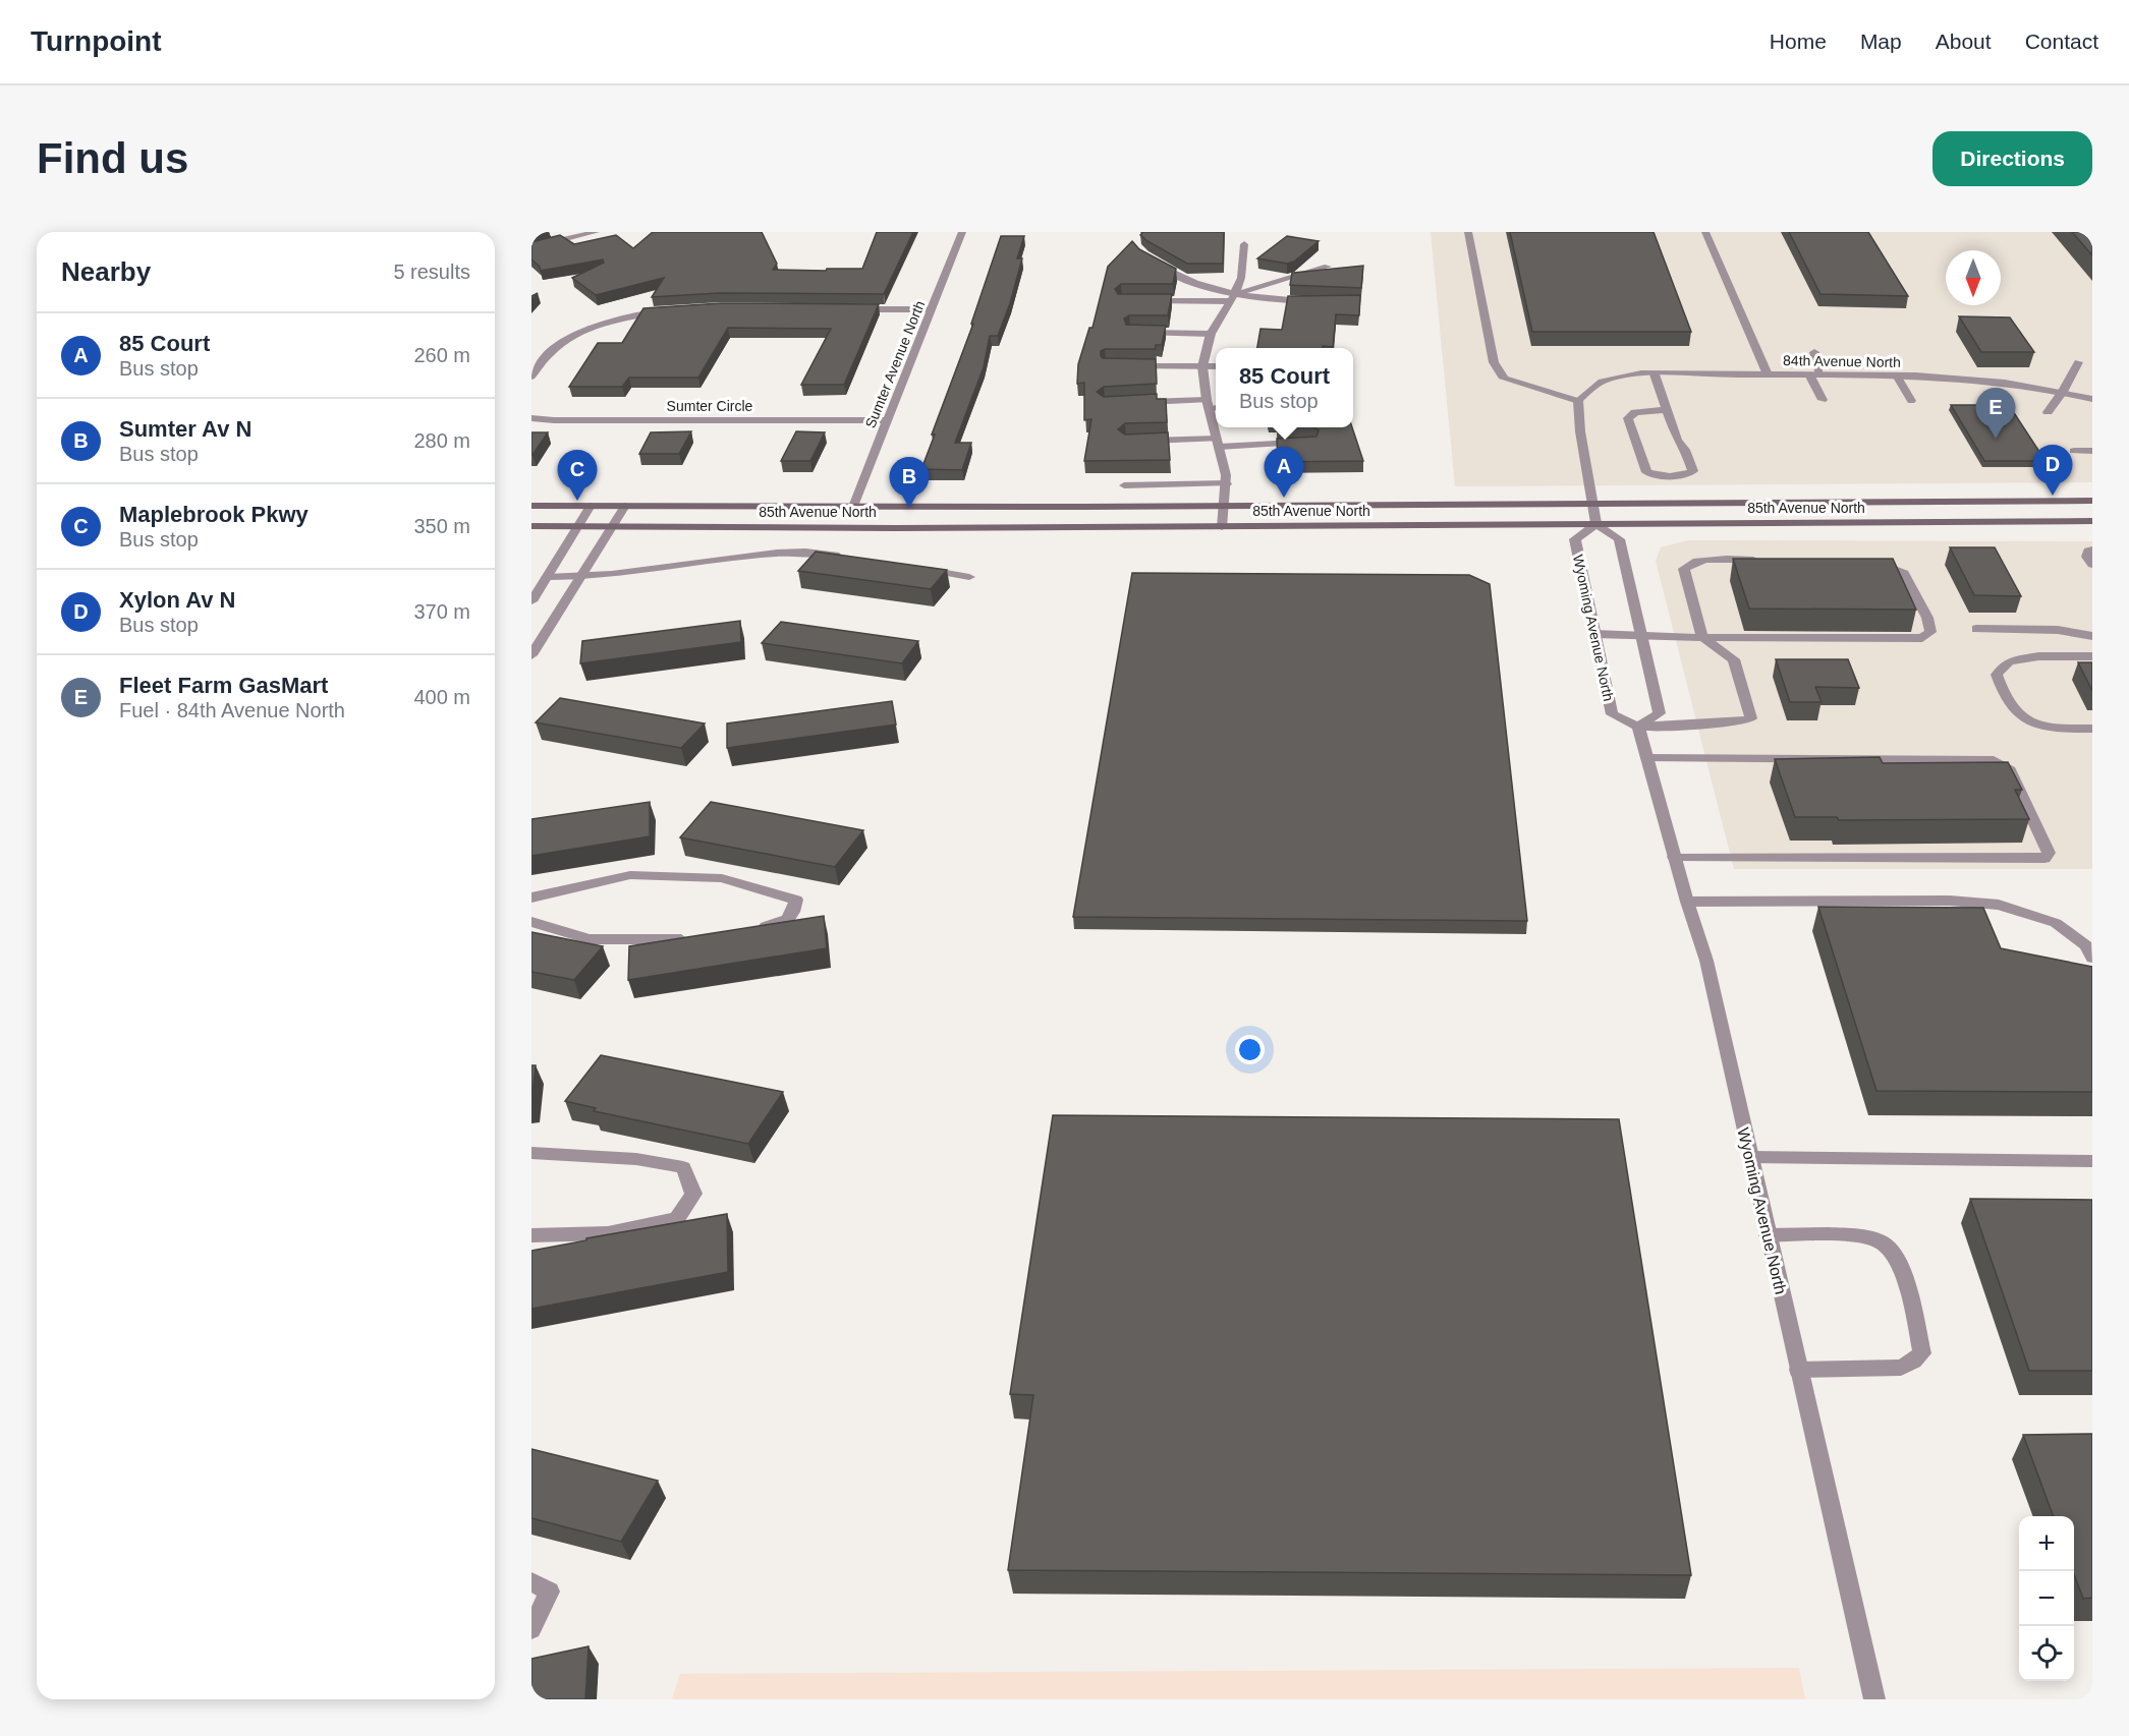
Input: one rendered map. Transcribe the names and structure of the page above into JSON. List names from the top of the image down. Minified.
{"streets":{"main road":["85th Avenue North"],"street":["84th Avenue North","Sumter Avenue North","Sumter Circle","Wyoming Avenue North"]},"crossings":[["Sumter Avenue North","Sumter Circle"],["Sumter Avenue North","85th Avenue North"],["85th Avenue North","Wyoming Avenue North"]],"north":"bottom","page":{"header":"Turnpoint","nav":["Home","Map","About","Contact"],"buttons":"Directions","title":"Find us","heading":["Nearby","5 results"],"list":[{"mark":"A","name":"85 Court","note":"Bus stop","value":"260 m"},{"mark":"B","name":"Sumter Av N","note":"Bus stop","value":"280 m"},{"mark":"C","name":"Maplebrook Pkwy","note":"Bus stop","value":"350 m"},{"mark":"D","name":"Xylon Av N","note":"Bus stop","value":"370 m"},{"mark":"E","name":"Fleet Farm GasMart","note":"Fuel · 84th Avenue North","value":"400 m"}],"popup":["85 Court","Bus stop"],"pins":["E","D","A","C","B"],"map_buttons":["+","−"]}}
